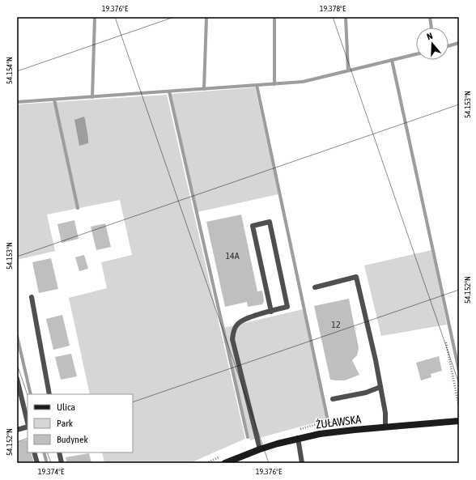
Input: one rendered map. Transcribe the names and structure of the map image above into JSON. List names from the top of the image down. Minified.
{"streets":{"street":["ŻUŁAWSKA"]},"house_numbers":["14A","12"],"legend":["Ulica","Park","Budynek"],"north":"top","coordinates":["19.376°E","19.378°E","54.154°N","54.153°N","54.152°N","19.374°E"]}
